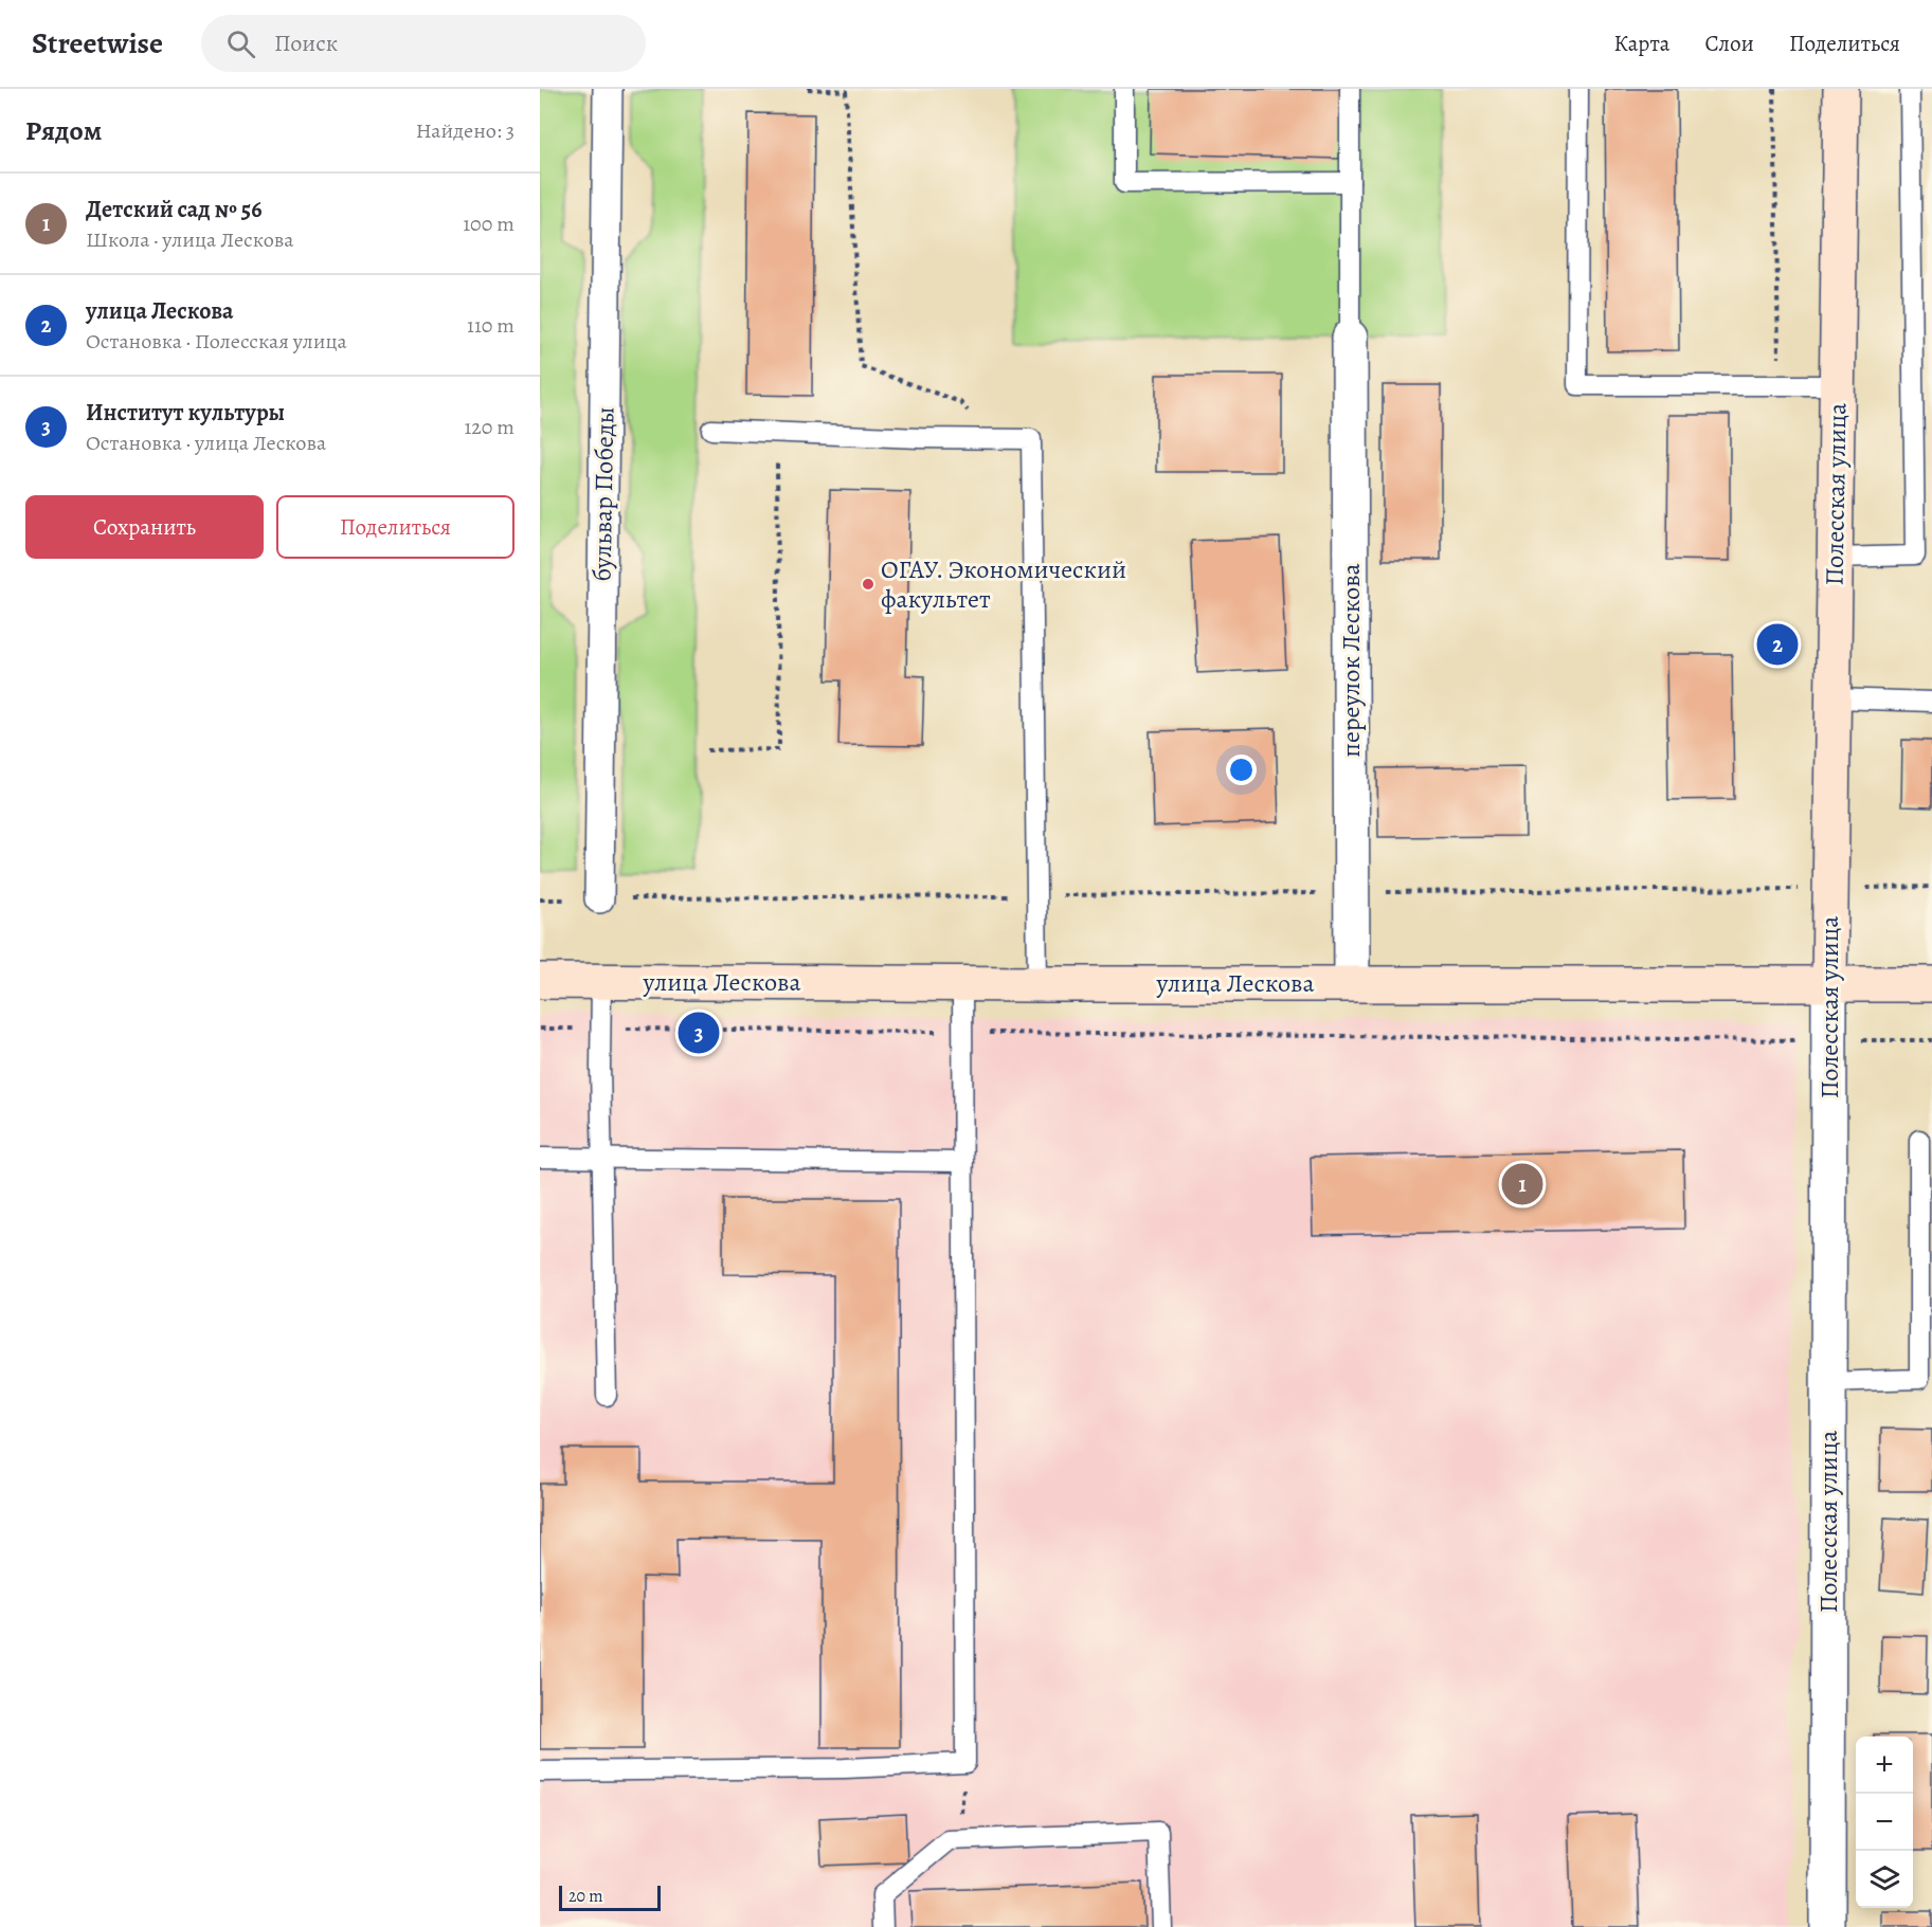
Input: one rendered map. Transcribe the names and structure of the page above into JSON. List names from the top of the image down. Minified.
{"streets":{"main road":["Полесская улица","улица Лескова"],"street":["бульвар Победы","переулок Лескова"]},"crossings":[["Полесская улица","улица Лескова"],["переулок Лескова","улица Лескова"]],"places":["ОГАУ. Экономический факультет"],"scale_bar":"20 m","page":{"header":"Streetwise","search":"Поиск","nav":["Карта","Слои","Поделиться"],"heading":["Рядом","Найдено: 3"],"list":[{"mark":"1","name":"Детский сад № 56","note":"Школа · улица Лескова","value":"100 m"},{"mark":"2","name":"улица Лескова","note":"Остановка · Полесская улица","value":"110 m"},{"mark":"3","name":"Институт культуры","note":"Остановка · улица Лескова","value":"120 m"}],"buttons":["Сохранить","Поделиться"],"pins":["2","3","1"],"map_buttons":["+","−"],"scale":"20 m"}}
